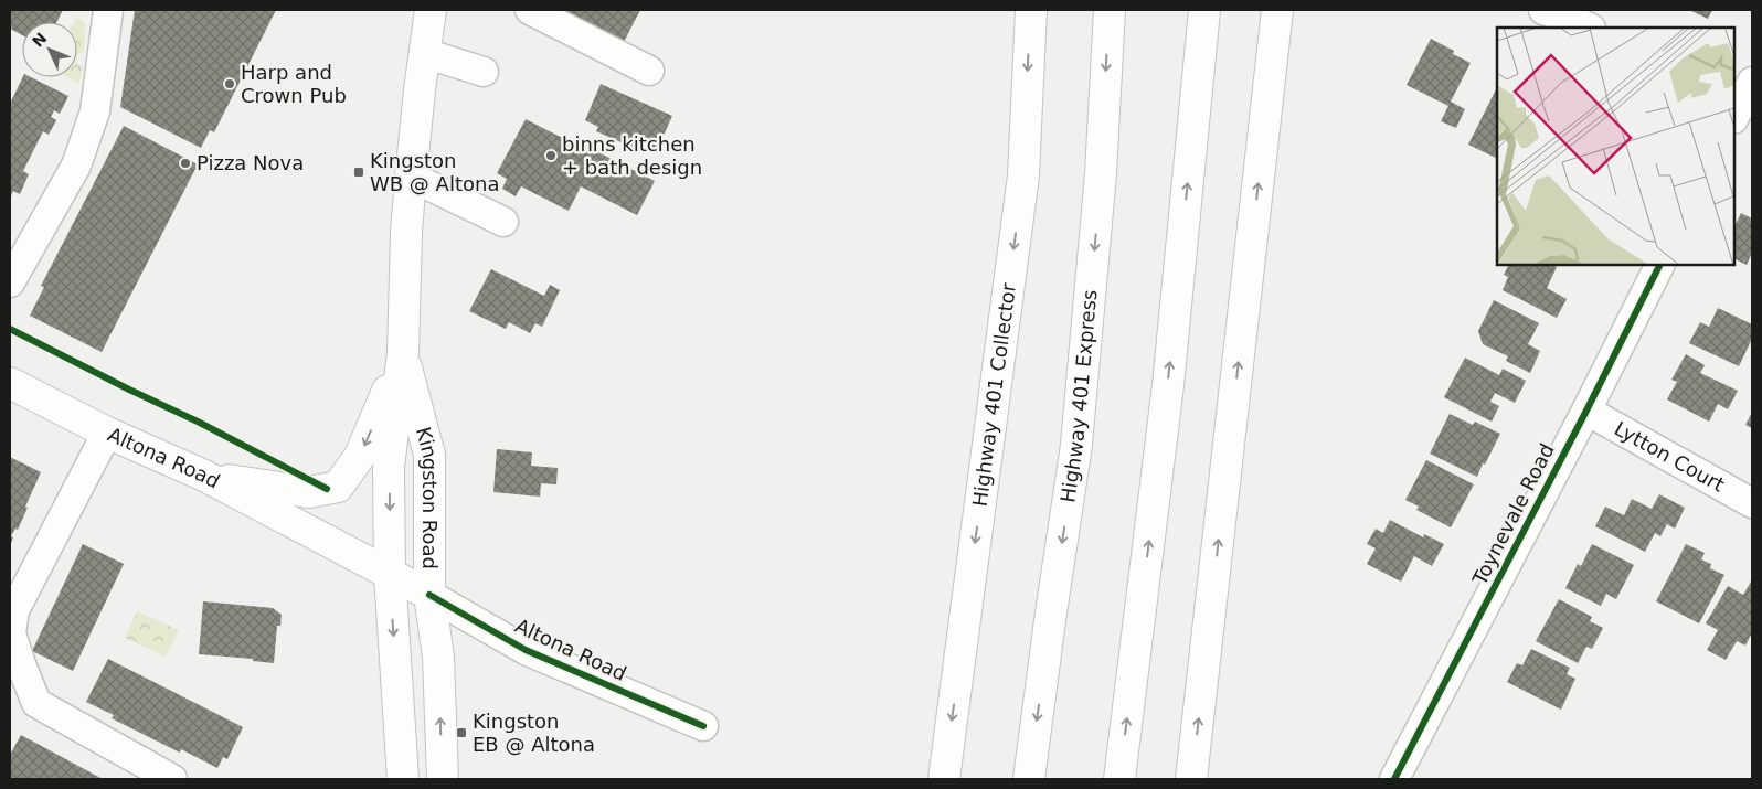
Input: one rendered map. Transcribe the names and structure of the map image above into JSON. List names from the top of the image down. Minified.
{"streets":{"main road":["Highway 401 Collector","Highway 401 Express","Altona Road","Kingston Road"],"street":["Lytton Court","Toynevale Road"]},"crossings":[["Lytton Court","Toynevale Road"],["Altona Road","Kingston Road"]],"places":{"other":["Harp and Crown Pub","binns kitchen + bath design","Pizza Nova"],"transit":["Kingston WB @ Altona","Kingston EB @ Altona"]},"north":"top left"}
